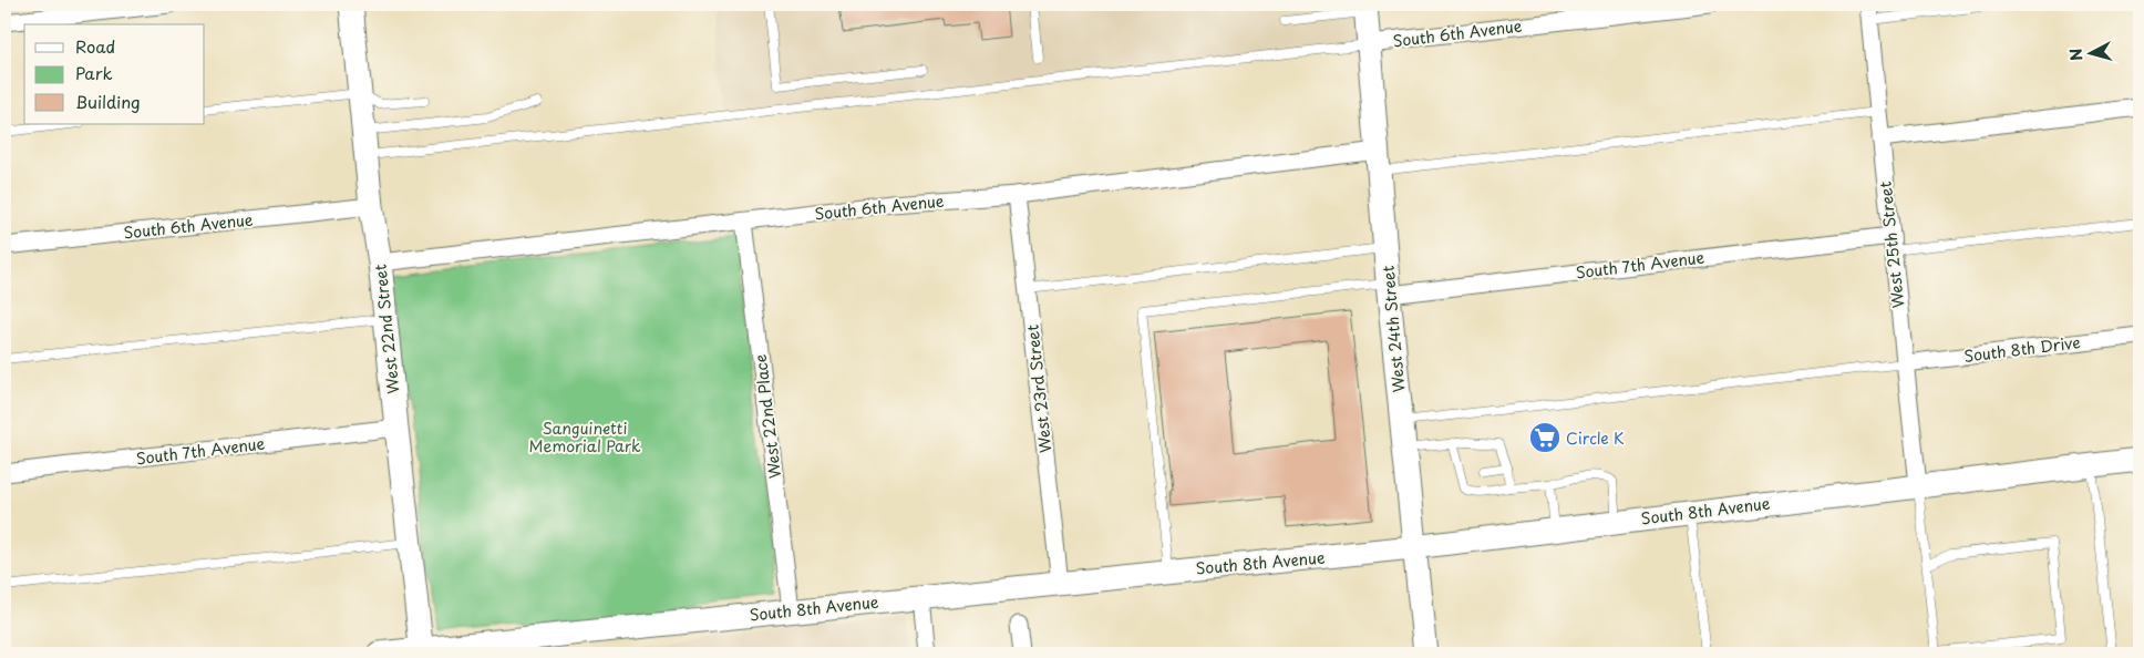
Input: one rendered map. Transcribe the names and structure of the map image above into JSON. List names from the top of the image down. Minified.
{"streets":{"street":["South 6th Avenue","West 25th Street","South 7th Avenue","West 22nd Street","West 24th Street","South 8th Drive","West 23rd Street","West 22nd Place","South 8th Avenue"]},"crossings":[["South 6th Avenue","West 22nd Street"],["South 6th Avenue","West 24th Street"],["South 6th Avenue","West 23rd Street"],["South 6th Avenue","West 22nd Place"],["West 25th Street","South 7th Avenue"],["West 25th Street","South 8th Drive"],["West 25th Street","South 8th Avenue"],["South 7th Avenue","West 22nd Street"],["South 7th Avenue","West 24th Street"],["West 22nd Street","South 8th Avenue"],["West 24th Street","South 8th Avenue"],["West 23rd Street","South 8th Avenue"],["West 22nd Place","South 8th Avenue"]],"parks":["Sanguinetti Memorial Park"],"places":{"supermarket":["Circle K"]},"legend":["Road","Park","Building"],"north":"left"}
